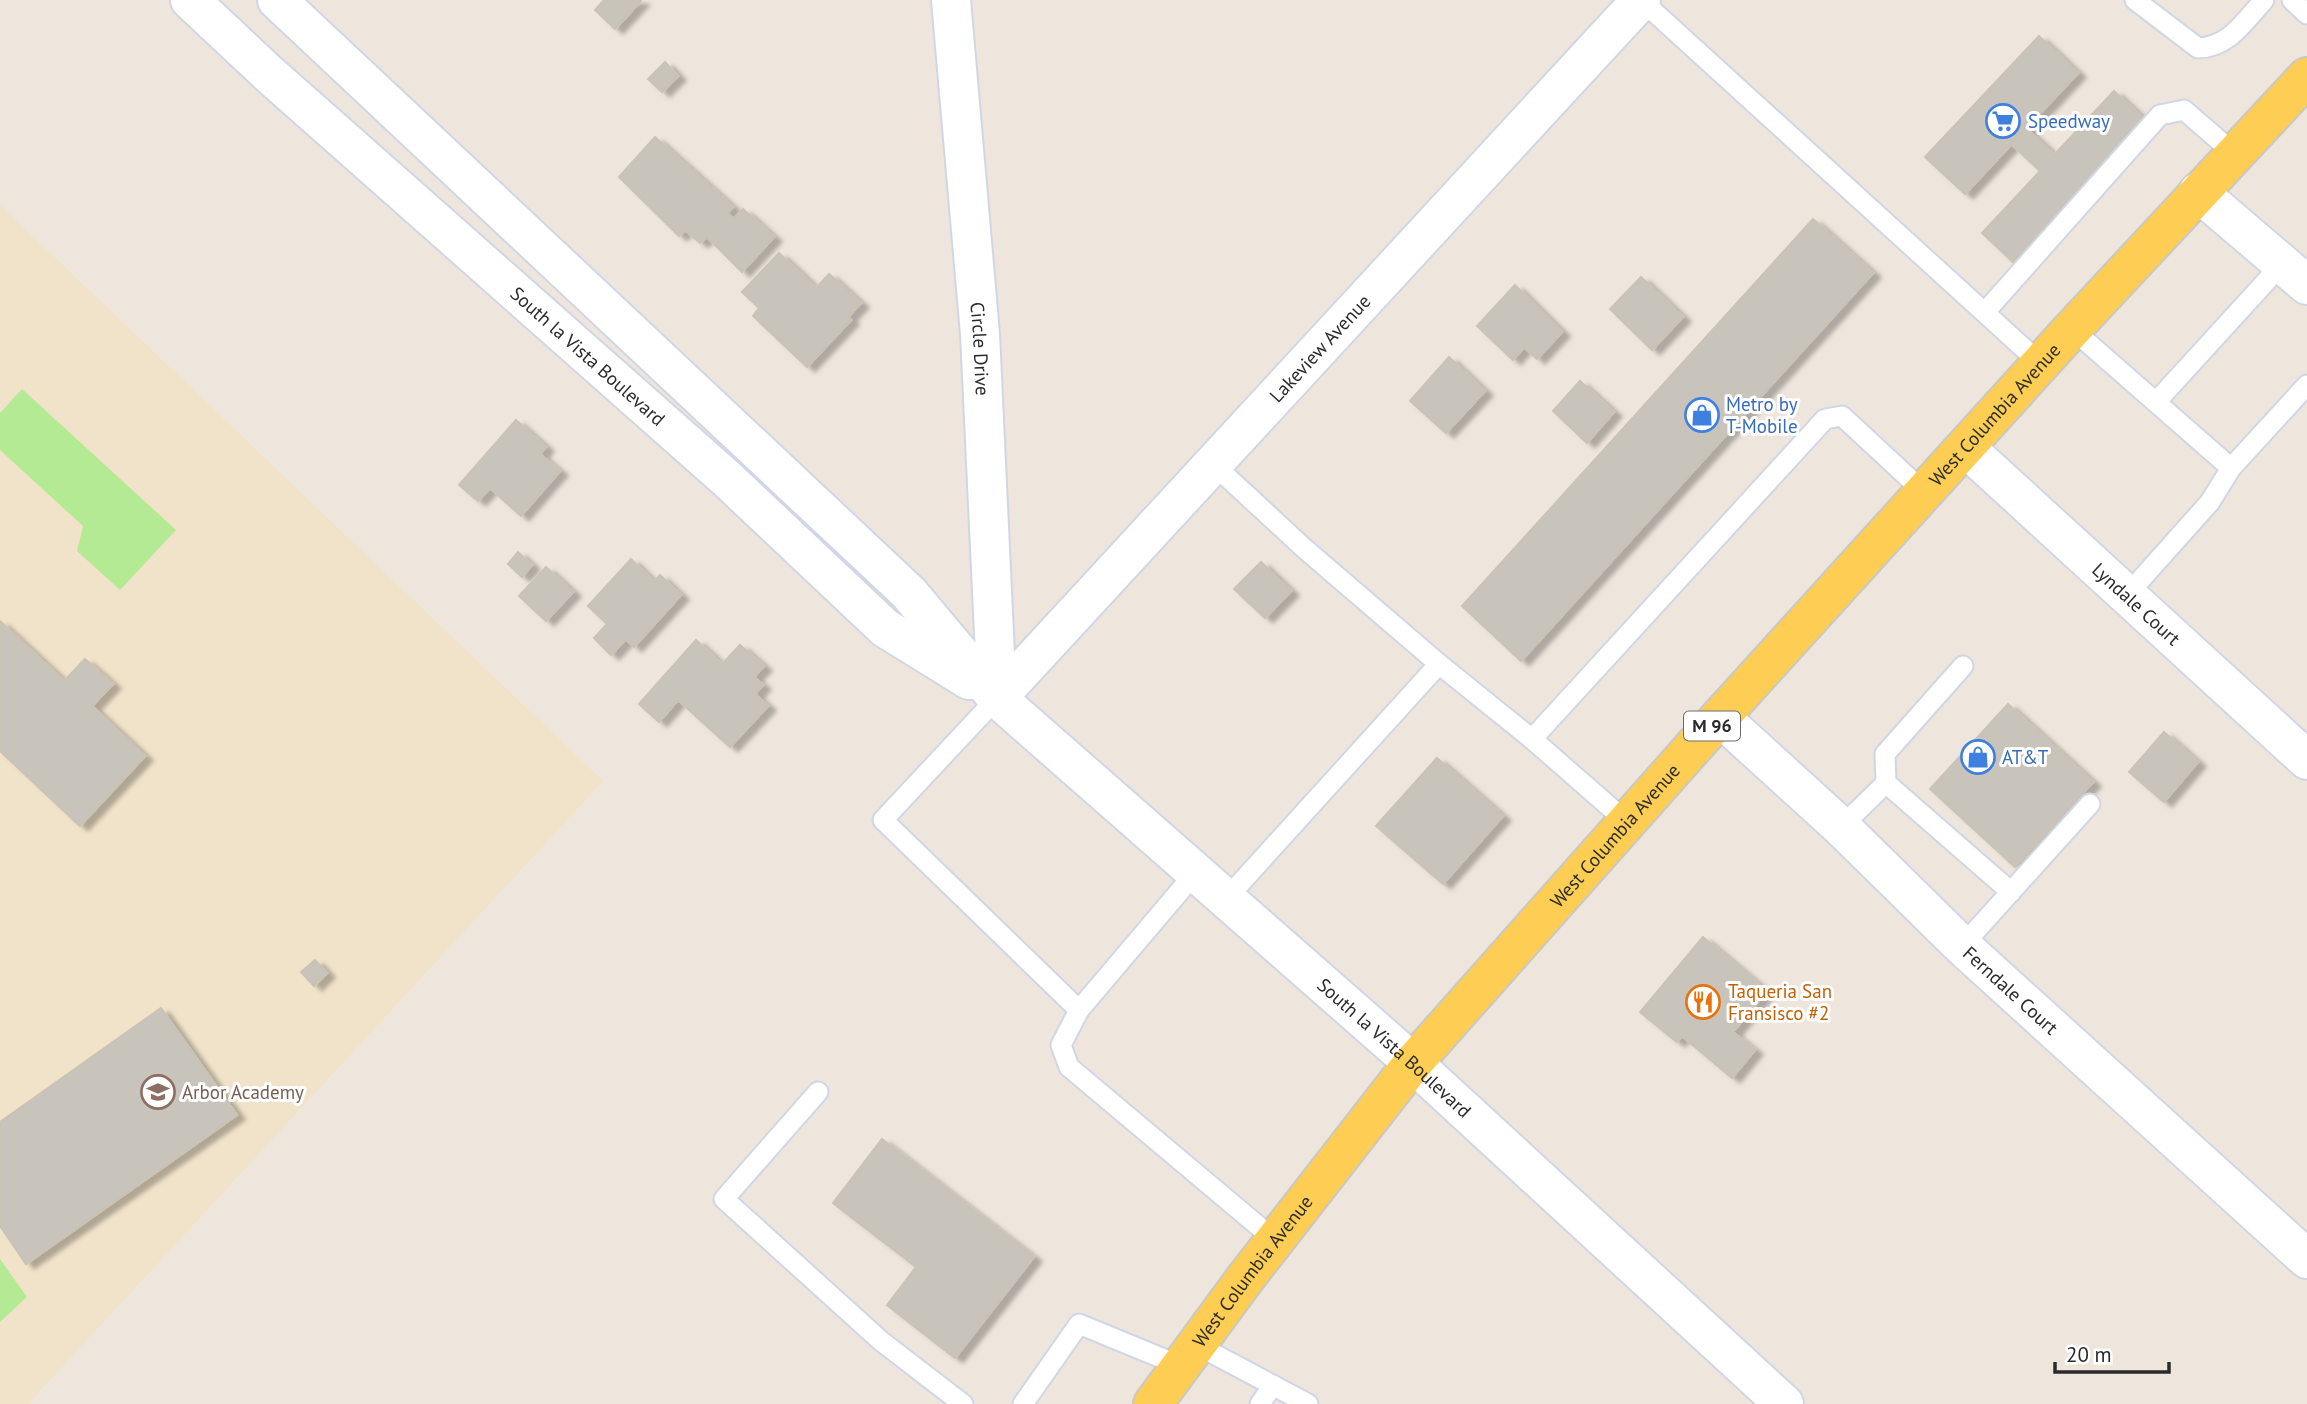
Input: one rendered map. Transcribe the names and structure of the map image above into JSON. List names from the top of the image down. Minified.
{"streets":{"main road":["West Columbia Avenue","M 96"],"street":["Circle Drive","Lakeview Avenue","South la Vista Boulevard","Lyndale Court","Ferndale Court"]},"crossings":[["Circle Drive","Lakeview Avenue"],["Circle Drive","South la Vista Boulevard"],["Lakeview Avenue","South la Vista Boulevard"],["South la Vista Boulevard","West Columbia Avenue"],["West Columbia Avenue","Lyndale Court"],["West Columbia Avenue","Ferndale Court"]],"places":{"supermarket":["Speedway"],"shop":["Metro by T-Mobile","AT&T"],"restaurant":["Taqueria San Fransisco #2"],"school or university":["Arbor Academy"]},"scale_bar":"20 m"}
